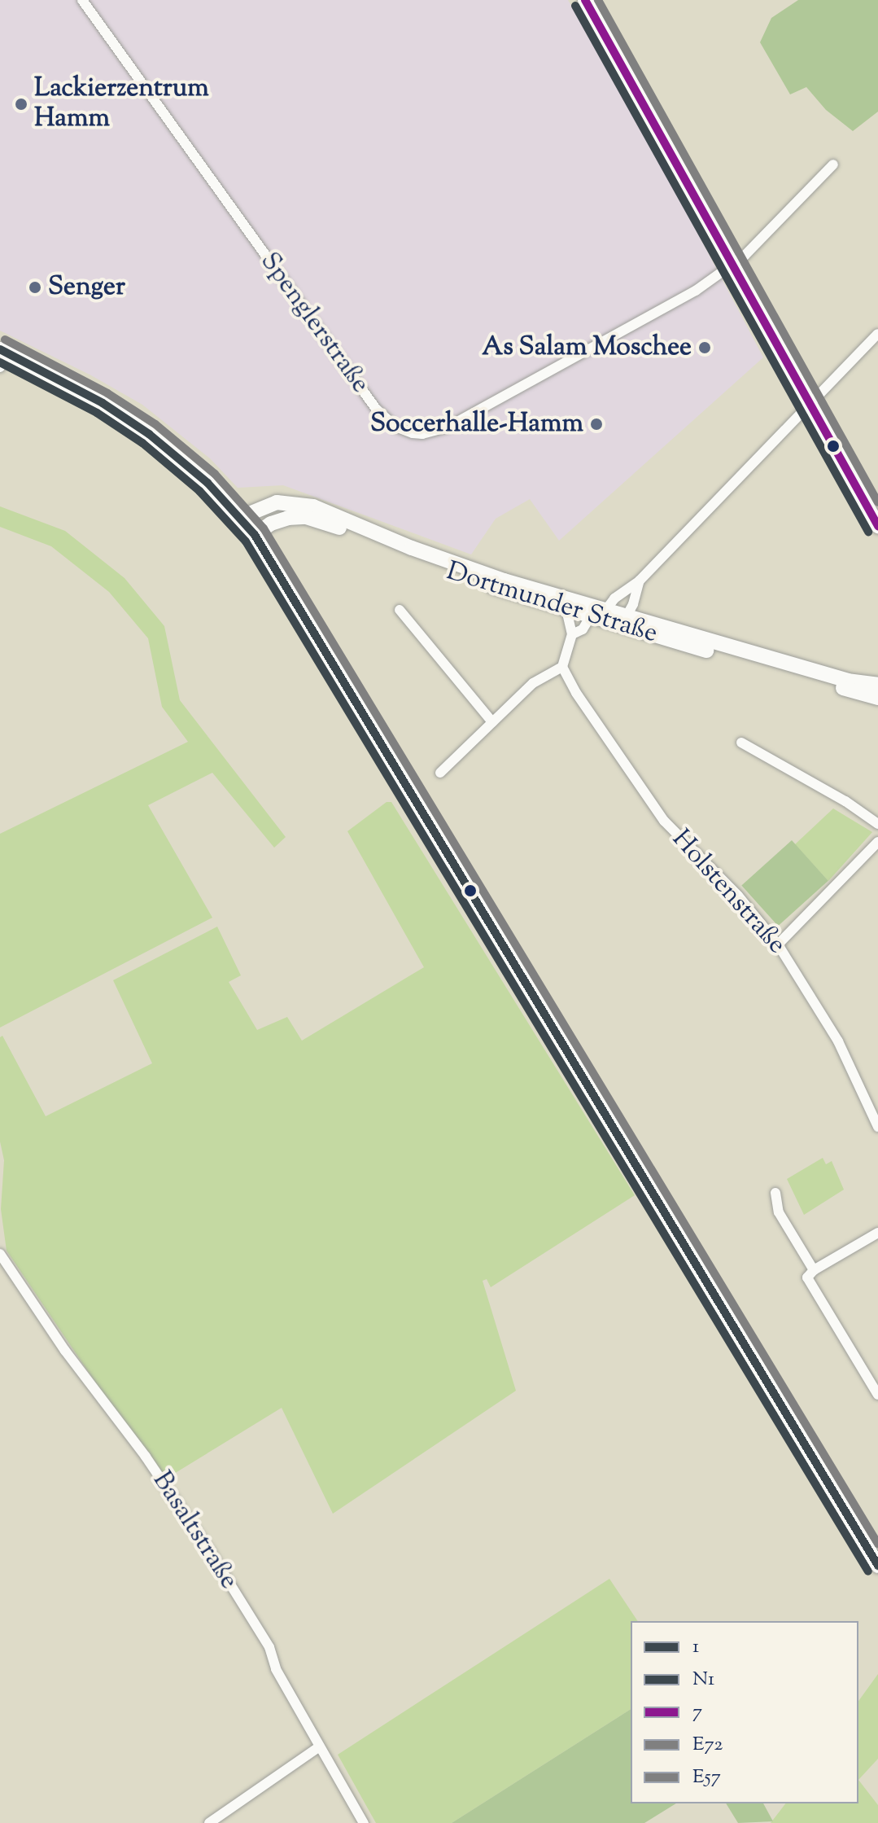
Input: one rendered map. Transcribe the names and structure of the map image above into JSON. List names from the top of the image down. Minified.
{"streets":{"main road":["Dortmunder Straße"],"street":["Spenglerstraße","Holstenstraße","Basaltstraße"]},"places":["Lackierzentrum Hamm","Senger","As Salam Moschee","Soccerhalle-Hamm"],"lines":["transit line 7","transit line E57","transit line N1","transit line E72","transit line 1"],"legend":["1","N1","7","E72","E57"]}
